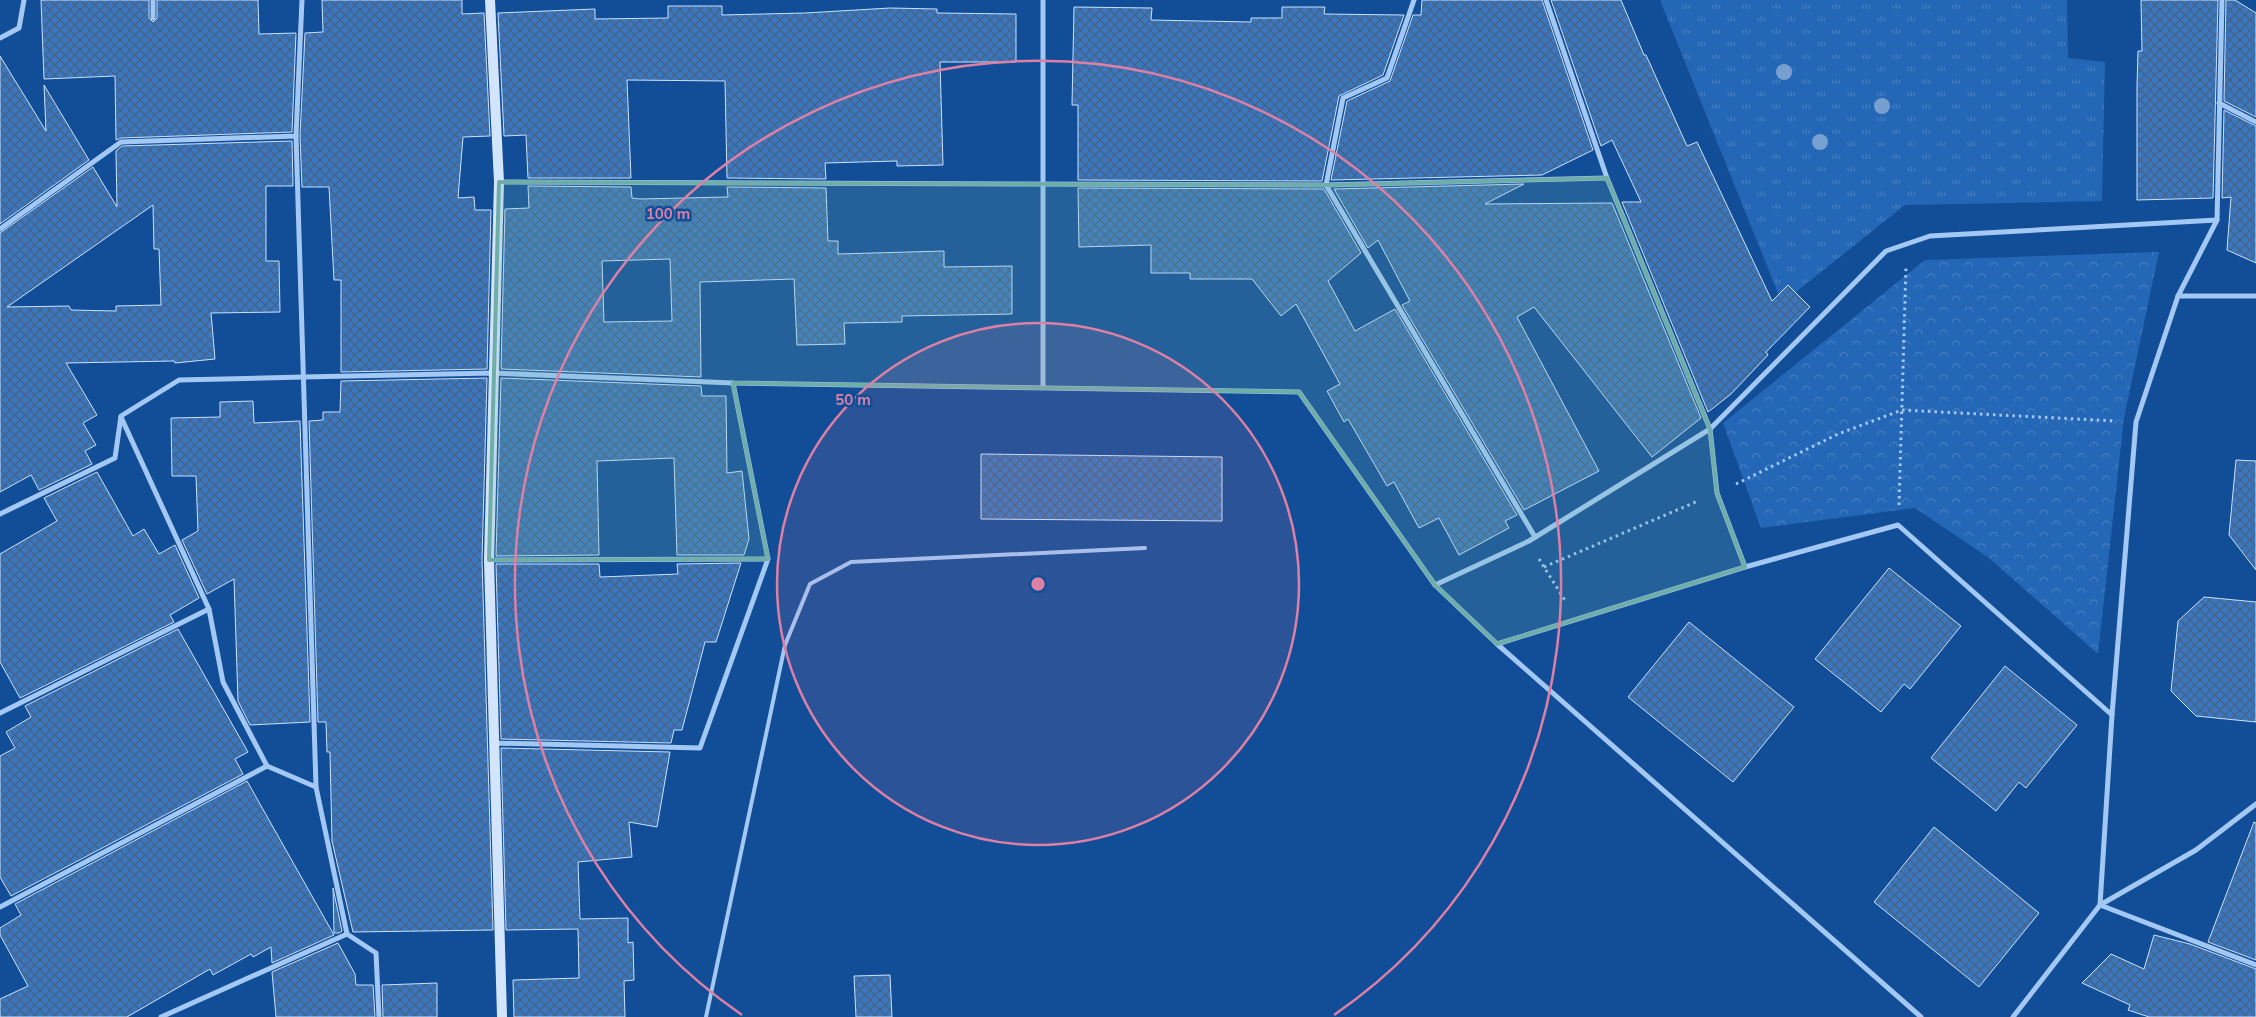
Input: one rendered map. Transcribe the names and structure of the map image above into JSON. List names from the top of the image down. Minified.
{"rings":["100 m","50 m"]}
